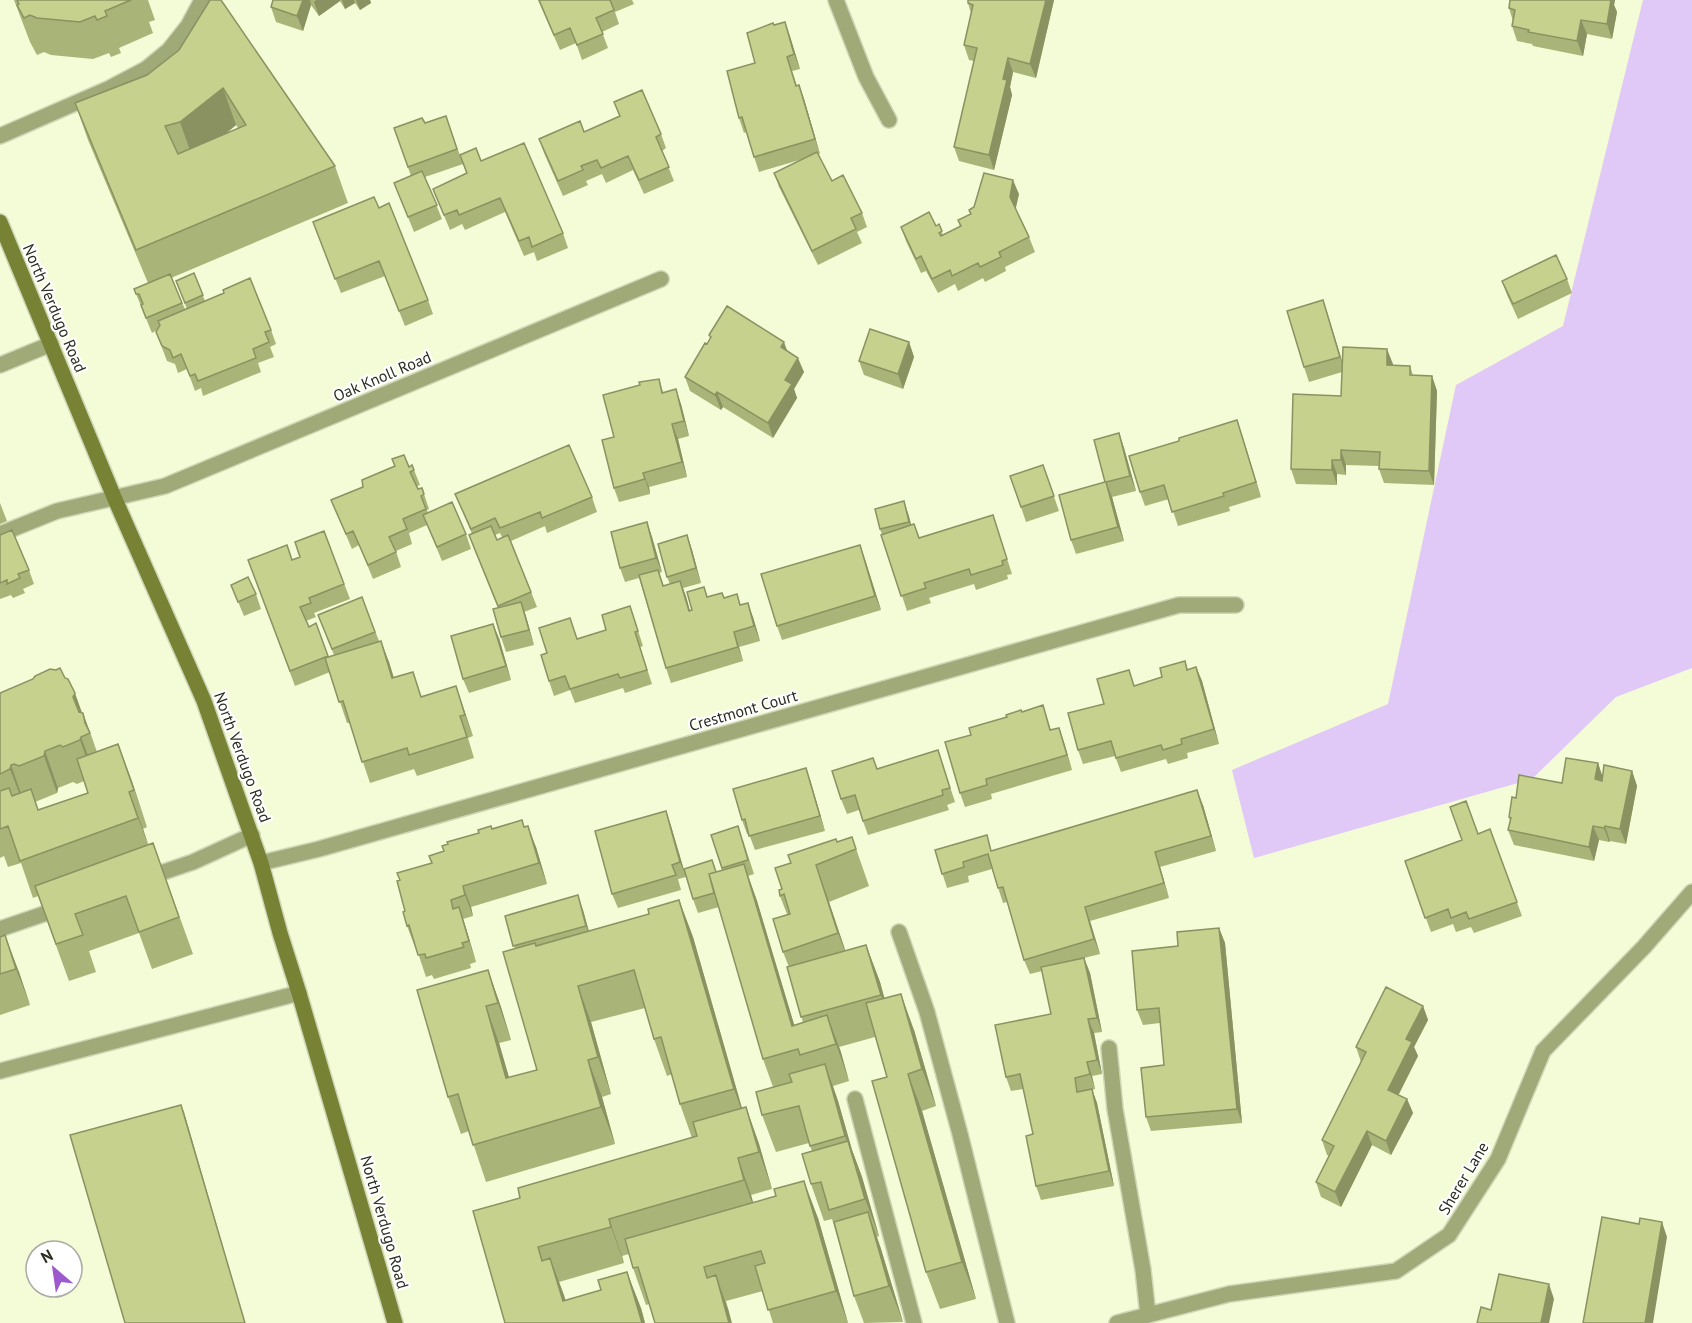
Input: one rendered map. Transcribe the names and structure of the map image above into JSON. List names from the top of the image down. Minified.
{"streets":{"main road":["North Verdugo Road"],"street":["Oak Knoll Road","Crestmont Court","Sherer Lane"]},"crossings":[["North Verdugo Road","Oak Knoll Road"],["North Verdugo Road","Crestmont Court"]],"north":"top left"}
